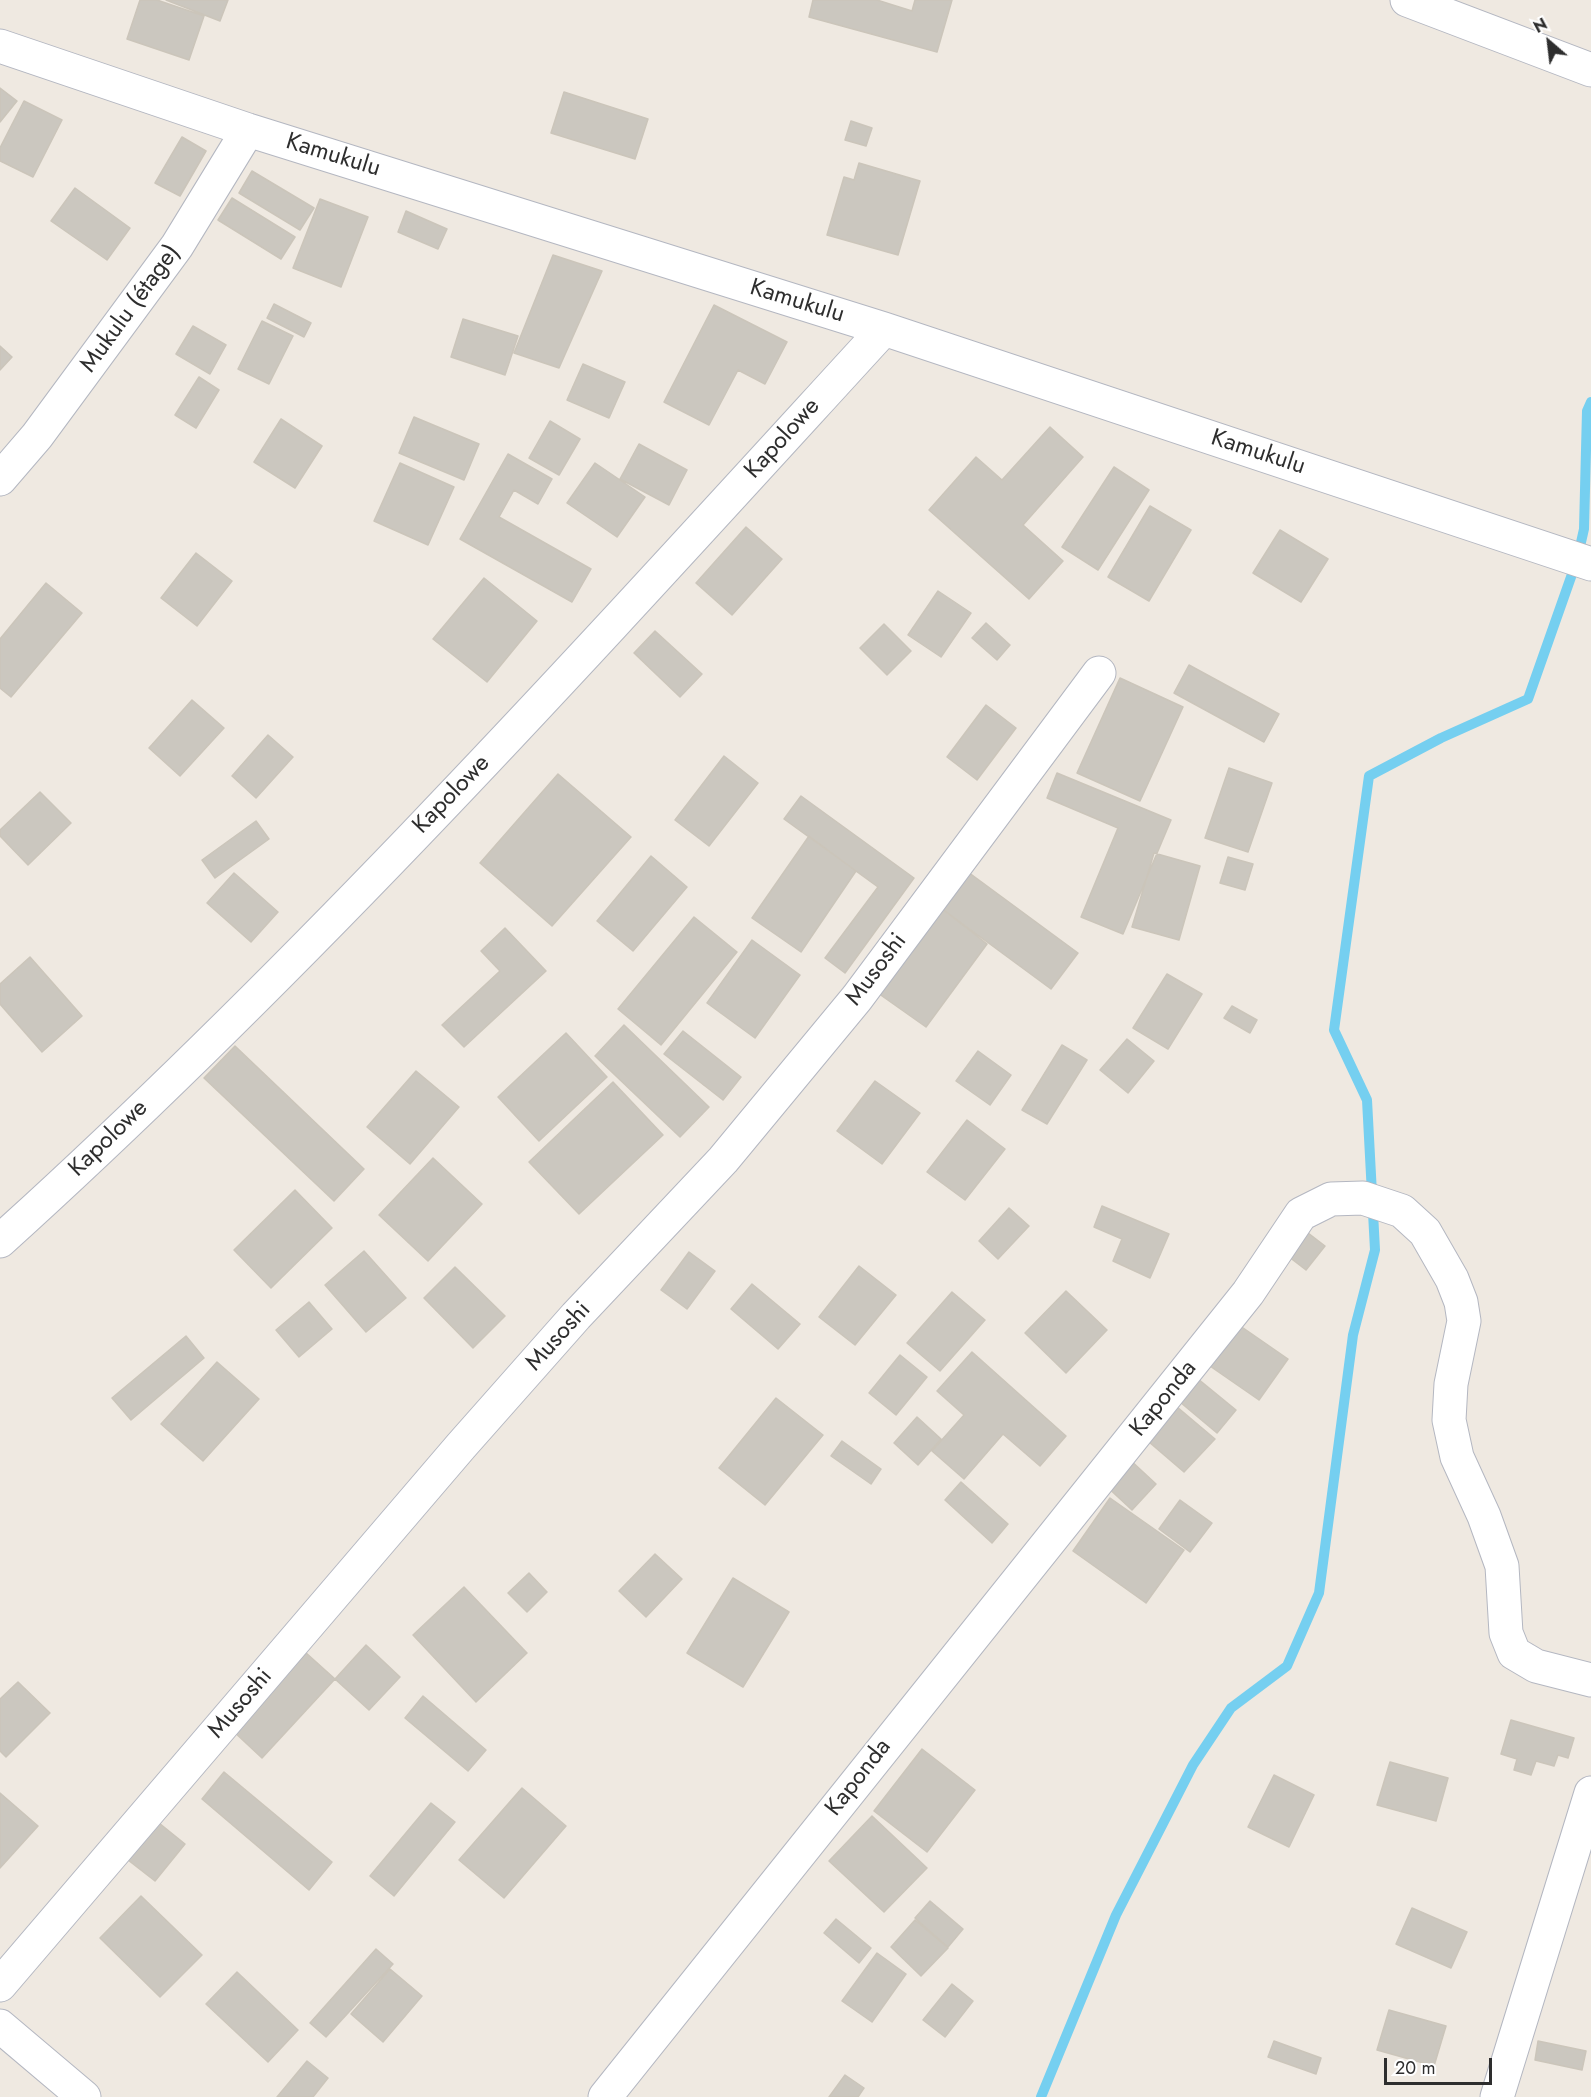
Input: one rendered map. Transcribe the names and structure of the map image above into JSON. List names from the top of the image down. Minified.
{"streets":{"street":["Kamukulu","Mukulu (étage)","Kapolowe","Musoshi","Kaponda"]},"crossings":[["Kamukulu","Mukulu (étage)"],["Kamukulu","Kapolowe"]],"scale_bar":"20 m","north":"top left"}
